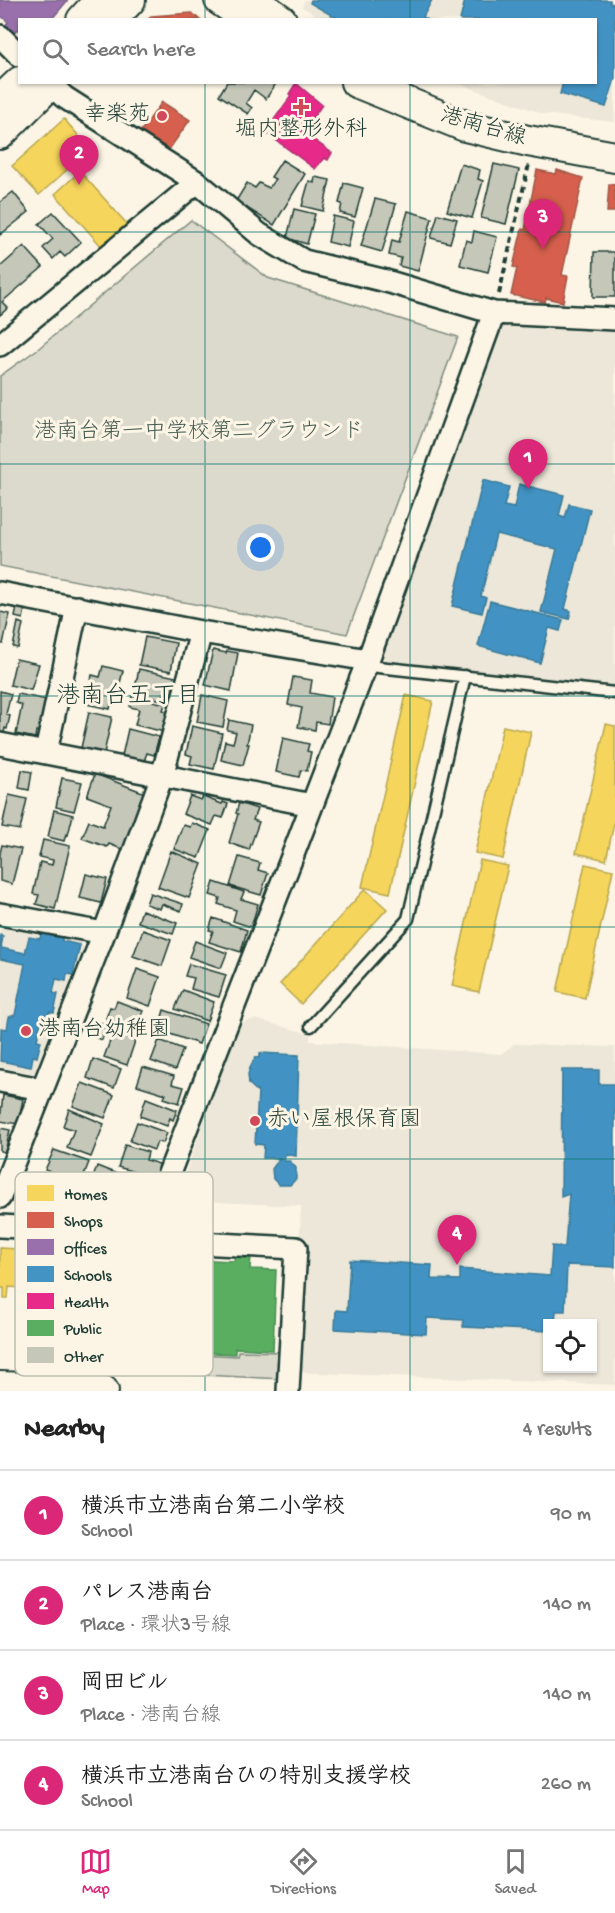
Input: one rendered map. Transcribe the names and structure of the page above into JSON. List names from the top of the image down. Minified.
{"streets":{"street":["港南台線"]},"districts":["港南台五丁目"],"parks":["港南台第一中学校第二グラウンド"],"places":{"health":["堀内整形外科"],"other":["幸楽苑","港南台幼稚園","赤い屋根保育園"]},"legend":["Homes","Shops","Offices","Schools","Health","Public","Other"],"page":{"search":"Search here","pins":["2","3","1","4"],"heading":["Nearby","4 results"],"list":[{"mark":"1","name":"横浜市立港南台第二小学校","note":"School","value":"90 m"},{"mark":"2","name":"パレス港南台","note":"Place · 環状3号線","value":"140 m"},{"mark":"3","name":"岡田ビル","note":"Place · 港南台線","value":"140 m"},{"mark":"4","name":"横浜市立港南台ひの特別支援学校","note":"School","value":"260 m"}],"nav":["Map","Directions","Saved"]}}
